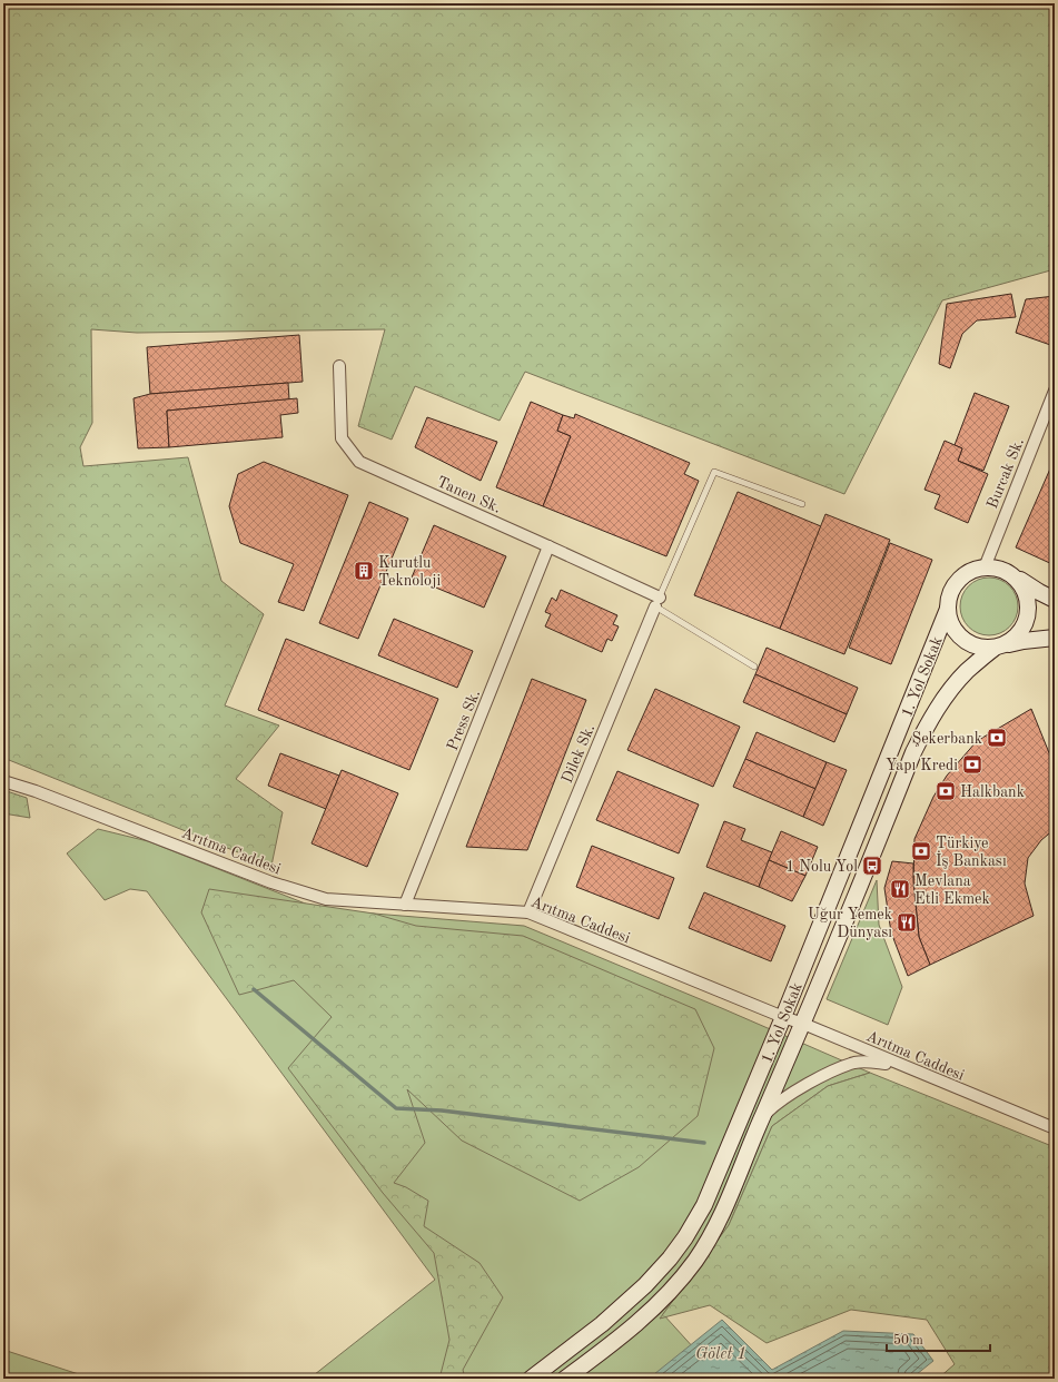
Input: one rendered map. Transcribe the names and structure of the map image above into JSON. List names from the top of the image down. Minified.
{"streets":{"main road":["1. Yol Sokak"],"street":["Burcak Sk.","Tanen Sk.","Press Sk.","Dilek Sk.","Arıtma Caddesi"]},"crossings":[["Burcak Sk.","1. Yol Sokak"],["Tanen Sk.","Press Sk."],["Tanen Sk.","Dilek Sk."],["1. Yol Sokak","Arıtma Caddesi"],["Press Sk.","Arıtma Caddesi"],["Dilek Sk.","Arıtma Caddesi"]],"water":["Gölet 1"],"places":{"building":["Kurutlu Teknoloji"],"bank":["Şekerbank","Yapı Kredi","Halkbank","Türkiye İş Bankası"],"bus stop":["1 Nolu Yol"],"restaurant":["Mevlana Etli Ekmek","Uğur Yemek Dünyası"]},"scale_bar":"50 m"}
